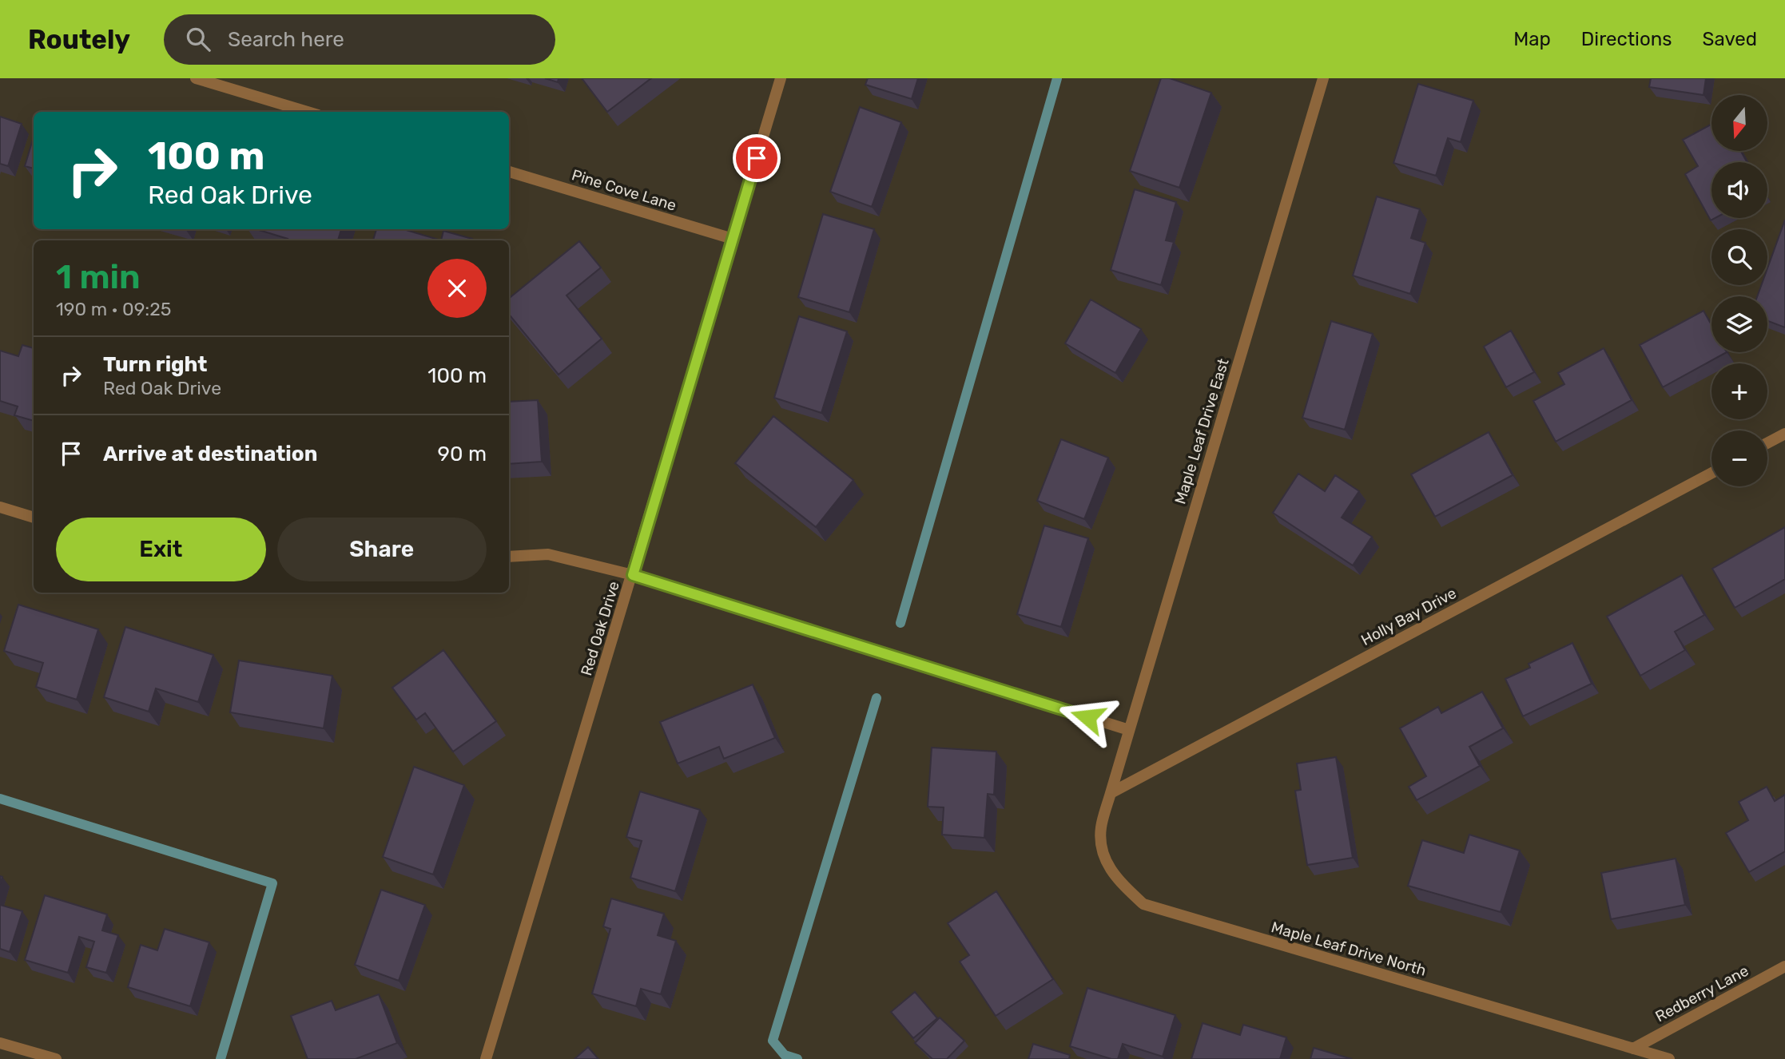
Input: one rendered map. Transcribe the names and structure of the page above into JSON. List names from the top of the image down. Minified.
{"streets":{"street":["Pine Cove Lane","Maple Leaf Drive East","Holly Bay Drive","Red Oak Drive","Maple Leaf Drive North","Redberry Lane"]},"crossings":[["Pine Cove Lane","Red Oak Drive"],["Maple Leaf Drive East","Holly Bay Drive"],["Maple Leaf Drive East","Maple Leaf Drive North"],["Holly Bay Drive","Maple Leaf Drive North"],["Maple Leaf Drive North","Redberry Lane"]],"north":"bottom","page":{"header":"Routely","search":"Search here","nav":["Map","Directions","Saved"],"map_buttons":["+","−"],"turn":["100 m","Red Oak Drive"],"heading":["1 min","190 m · 09:25"],"list":[{"name":"Turn right","note":"Red Oak Drive","value":"100 m"},{"name":"Arrive at destination","value":"90 m"}],"buttons":["Exit","Share"]}}
